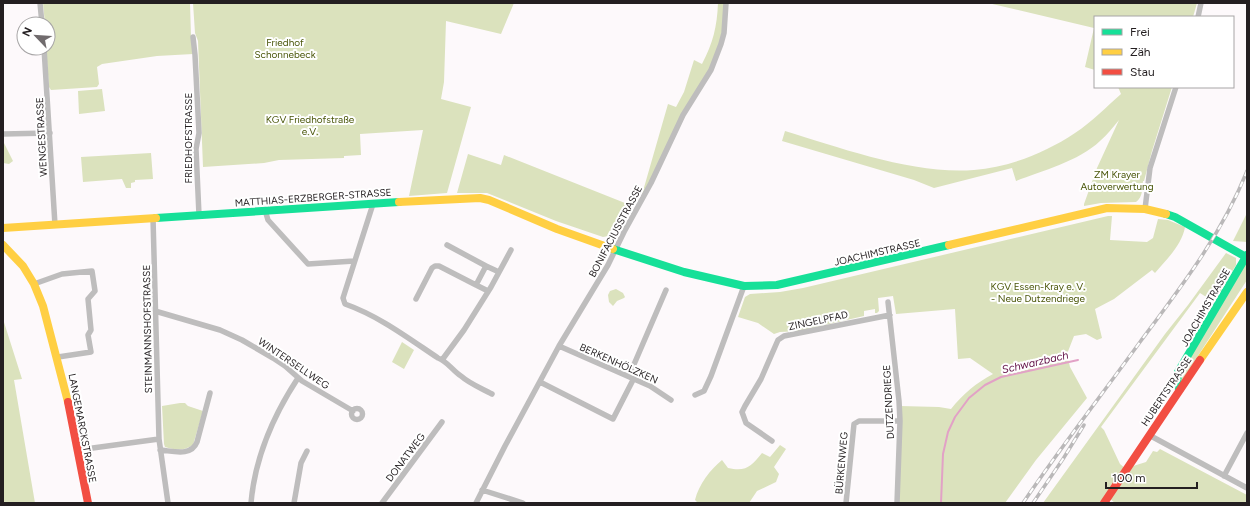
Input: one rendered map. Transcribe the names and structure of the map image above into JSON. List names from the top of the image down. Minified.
{"streets":{"street":["WENGESTRASSE","FRIEDHOFSTRASSE","MATTHIAS-ERZBERGER-STRASSE","BONIFACIUSSTRASSE","JOACHIMSTRASSE","ZINGELPFAD","STEINMANNSHOFSTRASSE","WINTERSELLWEG","BERKENHÖLZKEN","HUBERTSTRASSE","DUTZENDRIEGE","LANGEMARCKSTRASSE","DONATWEG","BÜRKENWEG"]},"crossings":[["WENGESTRASSE","MATTHIAS-ERZBERGER-STRASSE"],["FRIEDHOFSTRASSE","MATTHIAS-ERZBERGER-STRASSE"],["MATTHIAS-ERZBERGER-STRASSE","BONIFACIUSSTRASSE"],["MATTHIAS-ERZBERGER-STRASSE","JOACHIMSTRASSE"],["MATTHIAS-ERZBERGER-STRASSE","STEINMANNSHOFSTRASSE"],["BONIFACIUSSTRASSE","JOACHIMSTRASSE"],["BONIFACIUSSTRASSE","BERKENHÖLZKEN"],["JOACHIMSTRASSE","HUBERTSTRASSE"],["ZINGELPFAD","DUTZENDRIEGE"],["STEINMANNSHOFSTRASSE","WINTERSELLWEG"],["DUTZENDRIEGE","BÜRKENWEG"]],"water":["Schwarzbach"],"parks":["Friedhof Schonnebeck","KGV Friedhofstraße e.V.","ZM Krayer Autoverwertung","KGV Essen-Kray e. V. - Neue Dutzendriege"],"legend":["Frei","Zäh","Stau"],"scale_bar":"100 m","north":"top left"}
